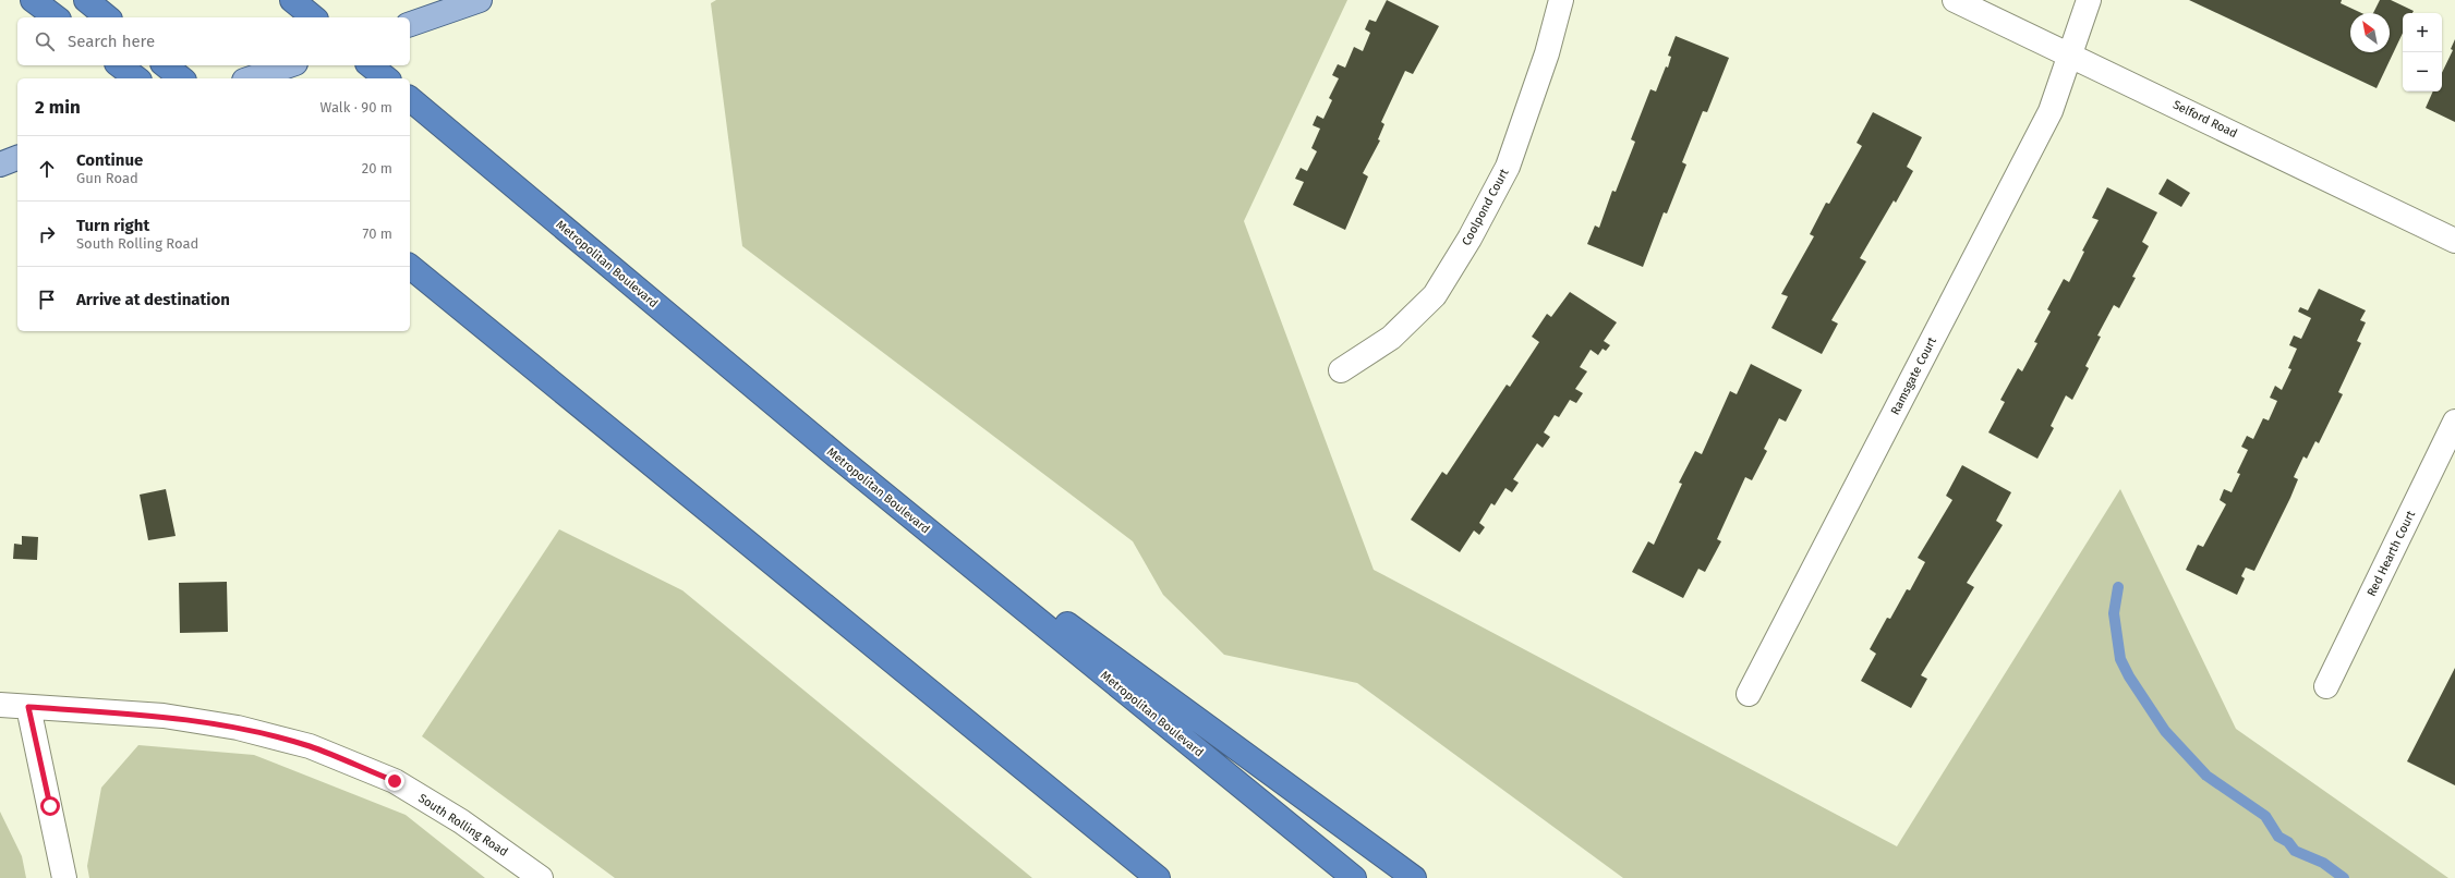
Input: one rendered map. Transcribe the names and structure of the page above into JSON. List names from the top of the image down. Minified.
{"streets":{"highway":["Metropolitan Boulevard"],"street":["Selford Road","Coolpond Court","Ramsgate Court","Red Hearth Court","South Rolling Road"]},"crossings":[["Selford Road","Ramsgate Court"]],"north":"top left","page":{"map_buttons":["+","−"],"search":"Search here","heading":["2 min","Walk · 90 m"],"list":[["Continue","Gun Road","20 m"],["Turn right","South Rolling Road","70 m"],"Arrive at destination"]}}
